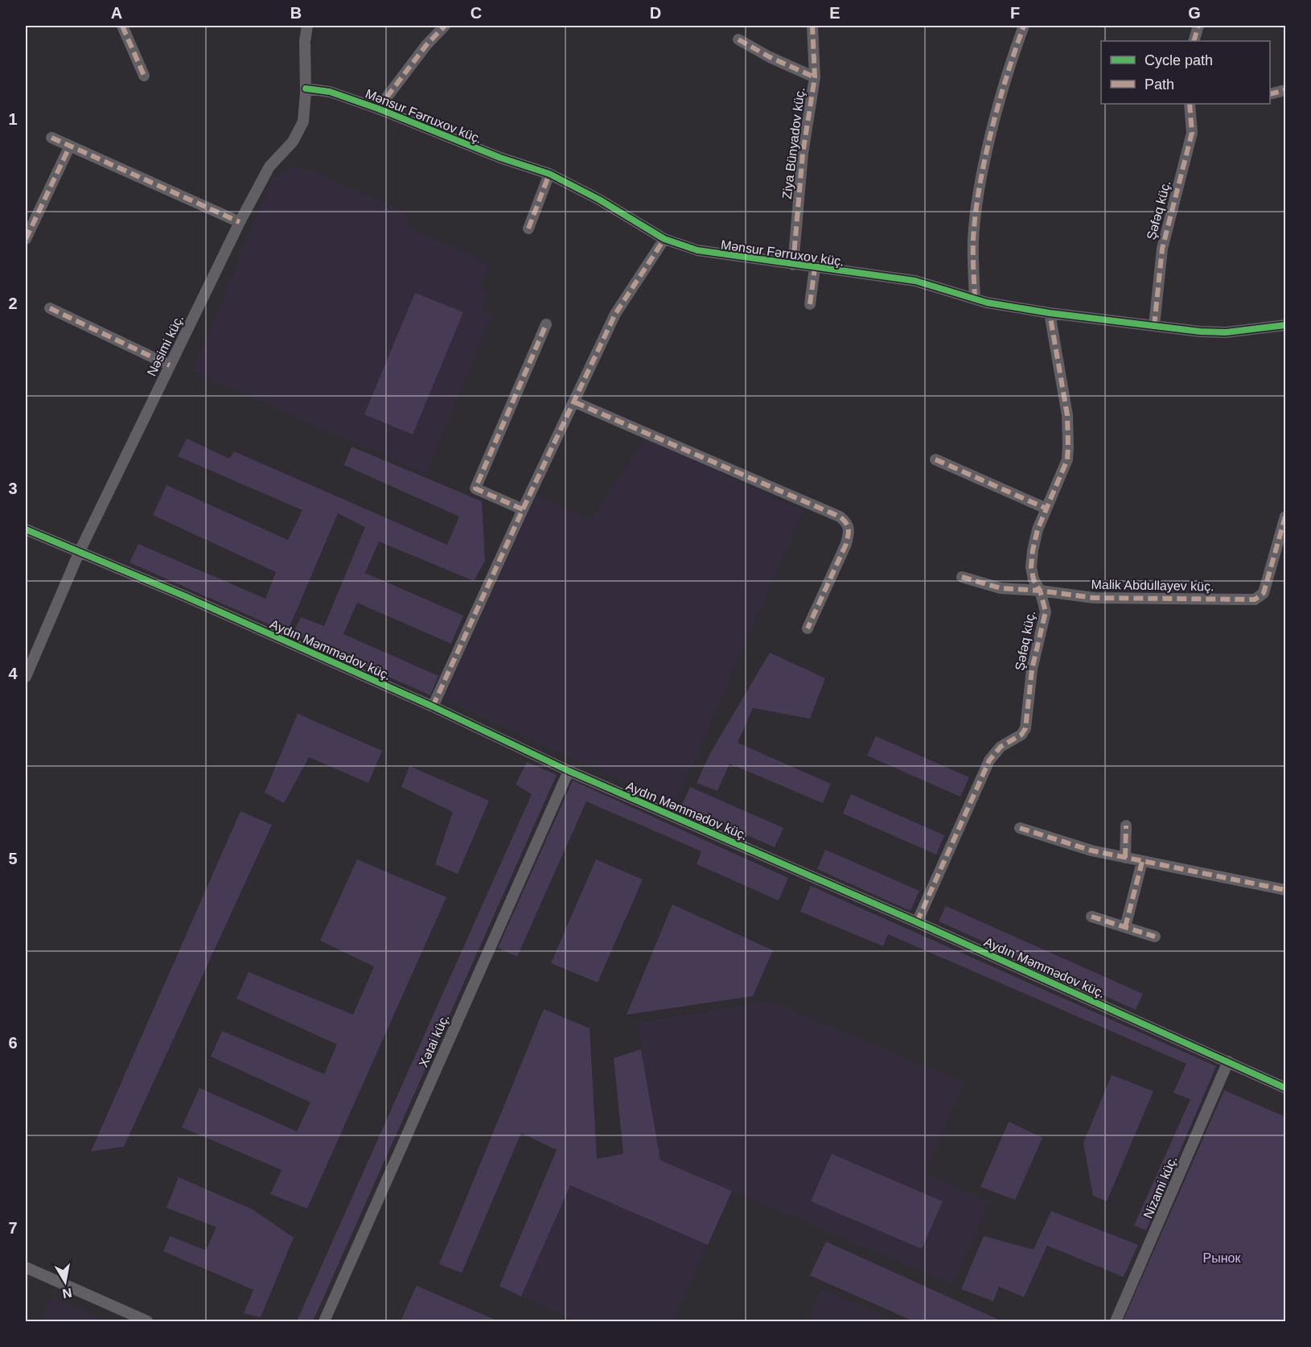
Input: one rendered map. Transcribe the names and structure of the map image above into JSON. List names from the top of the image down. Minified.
{"streets":{"street":["Mənsur Fərruxov küç.","Ziya Bünyadov küç.","Şəfəq küç.","Nəsimi küç.","Malik Abdullayev küç.","Aydın Məmmədov küç.","Xətai küç.","Nizami küç."]},"crossings":[["Mənsur Fərruxov küç.","Ziya Bünyadov küç."],["Mənsur Fərruxov küç.","Şəfəq küç."],["Mənsur Fərruxov küç.","Nəsimi küç."],["Şəfəq küç.","Malik Abdullayev küç."],["Şəfəq küç.","Aydın Məmmədov küç."],["Nəsimi küç.","Aydın Məmmədov küç."],["Aydın Məmmədov küç.","Xətai küç."],["Aydın Məmmədov küç.","Nizami küç."]],"parks":["Рынок"],"legend":["Cycle path","Path"],"north":"bottom","grid":{"columns":["A","B","C","D","E","F","G"],"rows":["1","2","3","4","5","6","7"]}}
